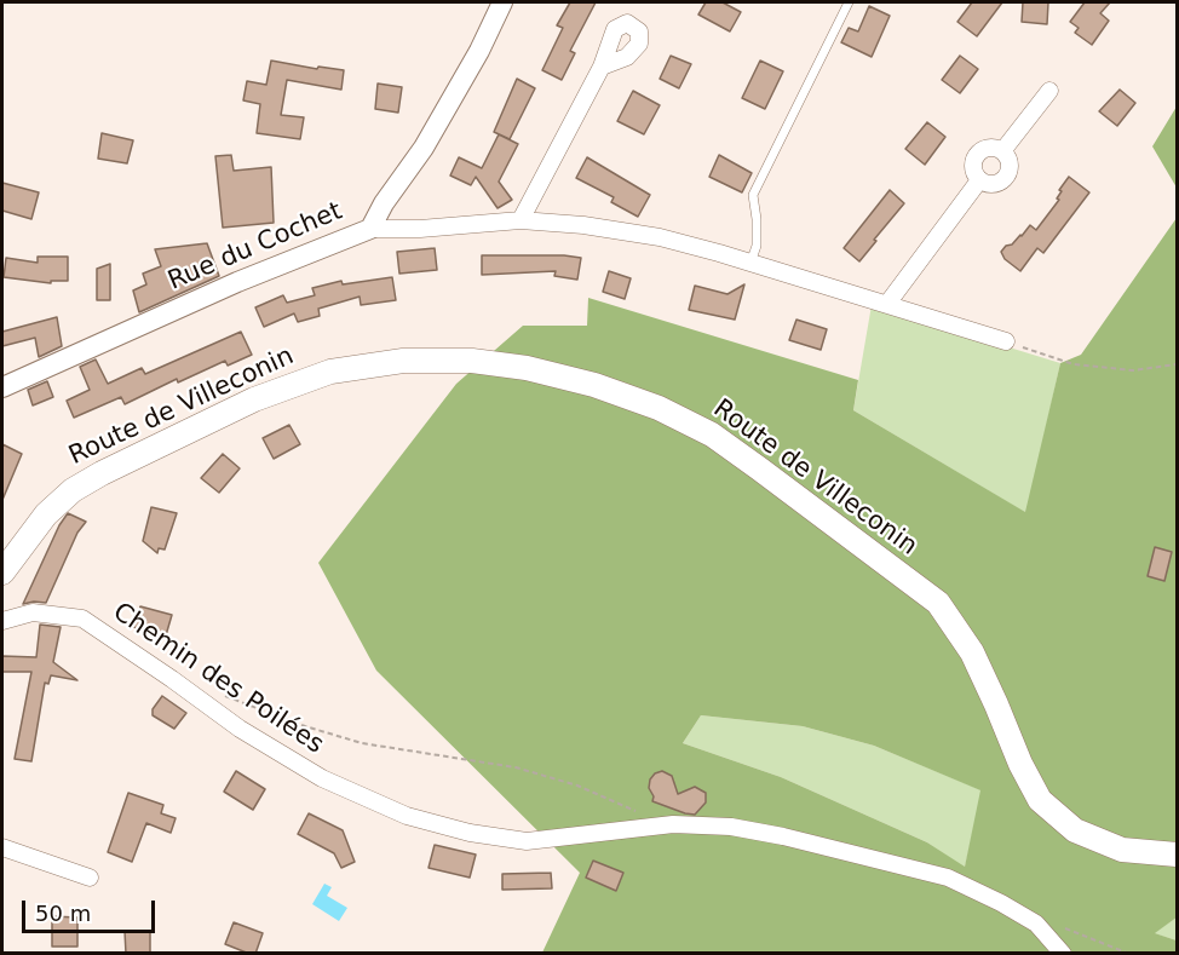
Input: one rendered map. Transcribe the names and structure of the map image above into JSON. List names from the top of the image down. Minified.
{"streets":{"main road":["Route de Villeconin"],"street":["Rue du Cochet","Chemin des Poilées"]},"scale_bar":"50 m"}
